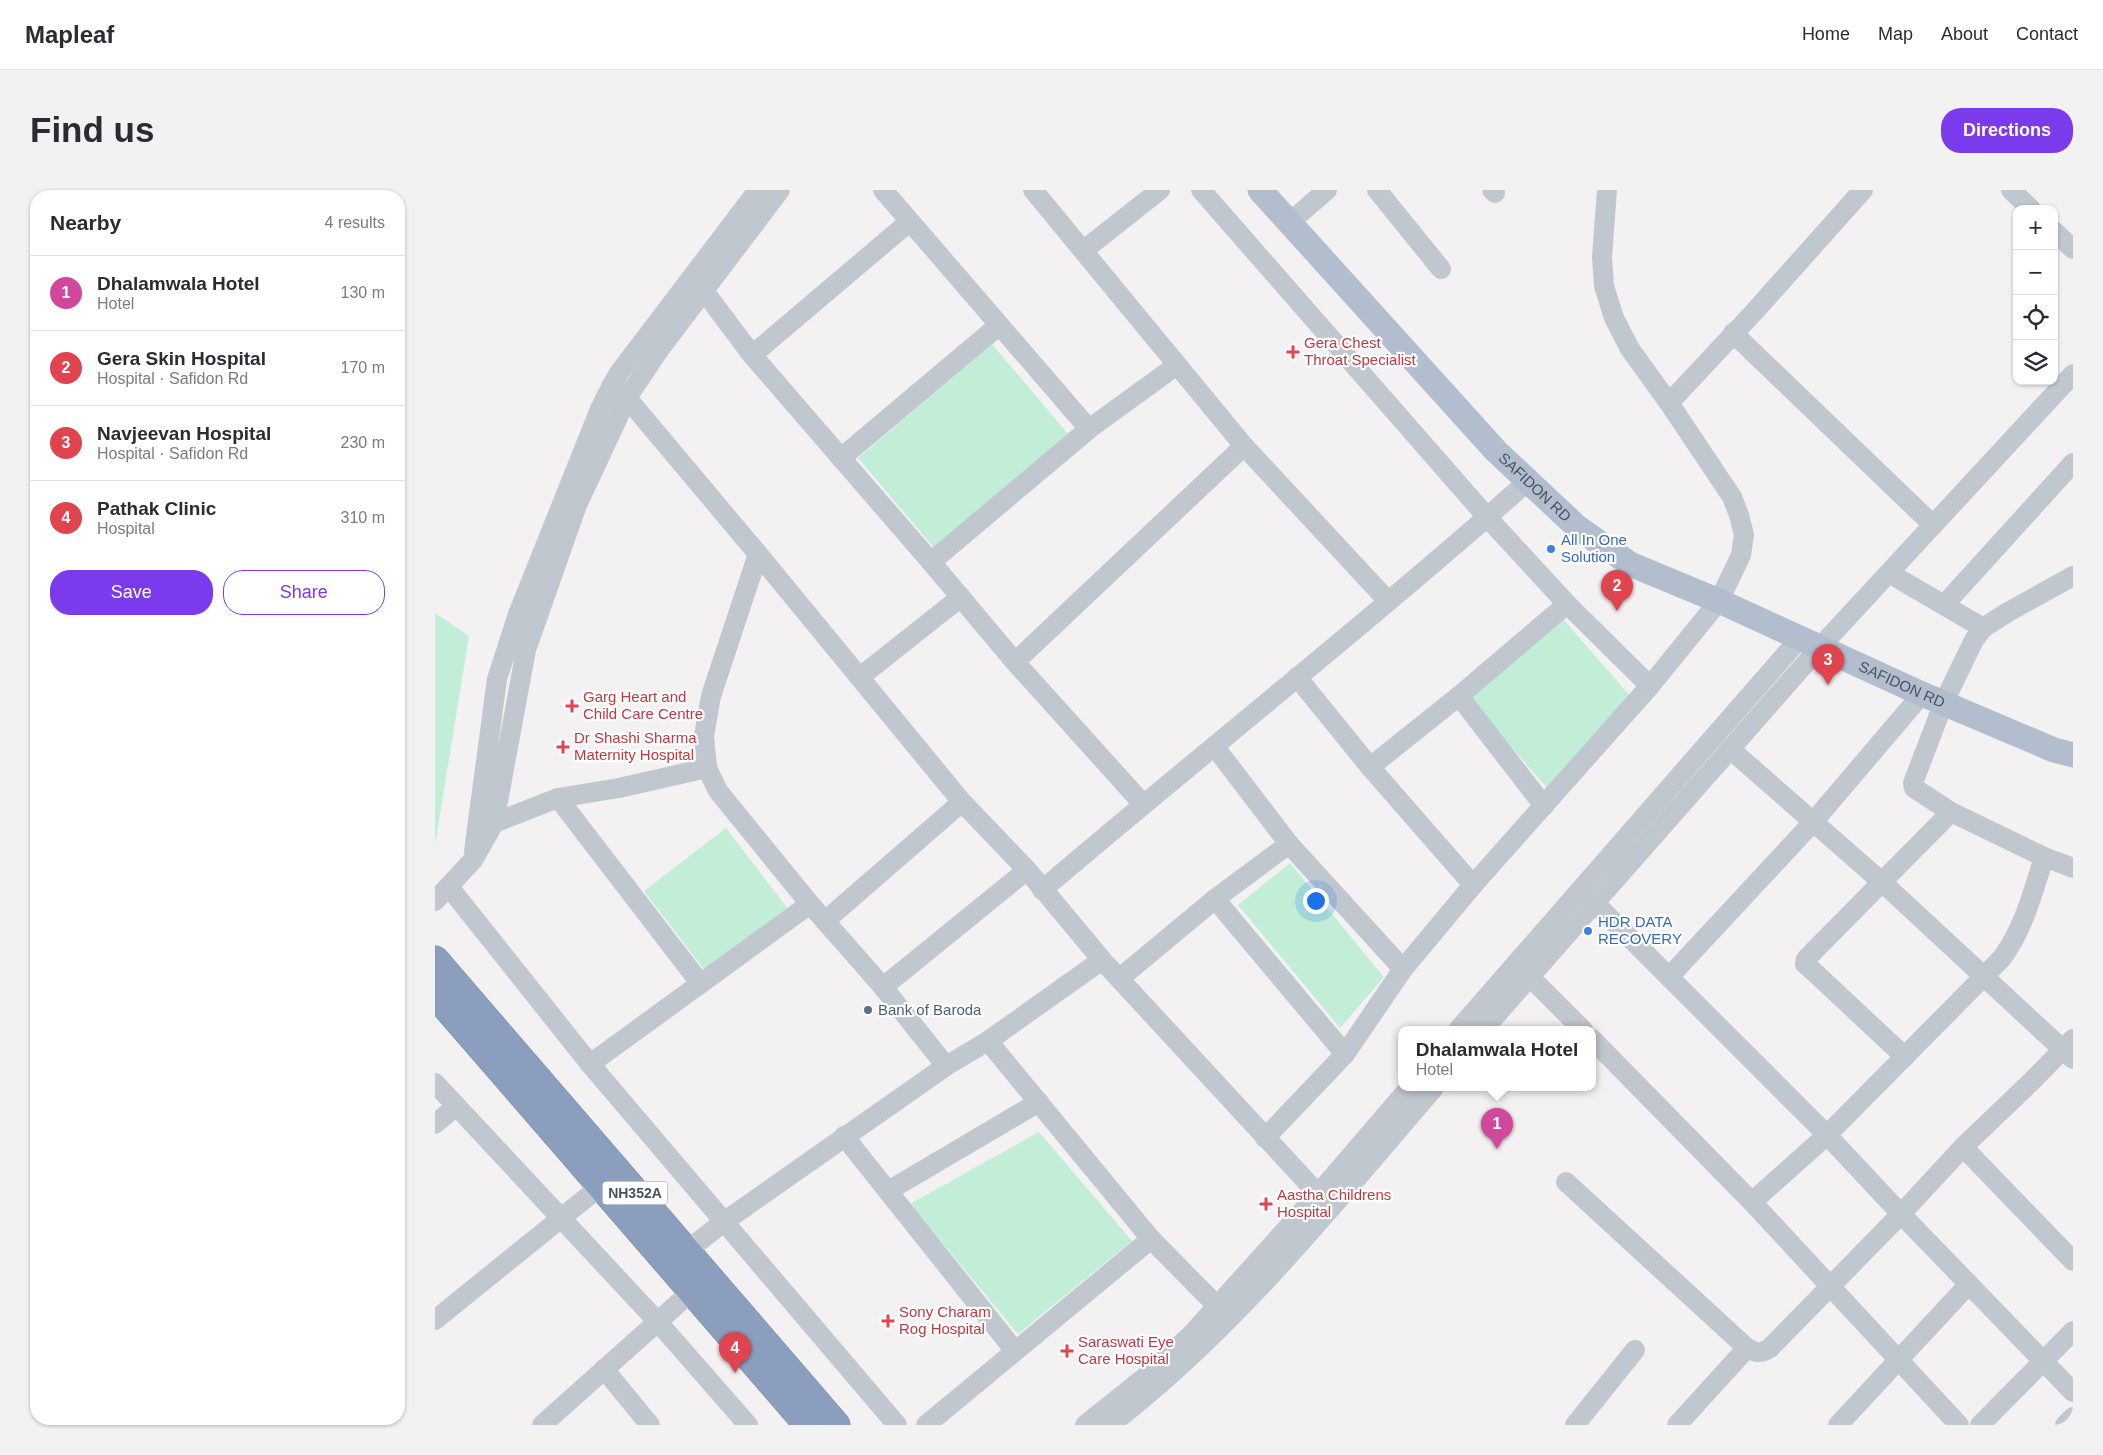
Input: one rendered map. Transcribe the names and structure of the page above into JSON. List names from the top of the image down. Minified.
{"streets":{"highway":["NH352A"],"main road":["SAFIDON RD"]},"places":{"health":["Gera Chest Throat Specialist","Garg Heart and Child Care Centre","Dr Shashi Sharma Maternity Hospital","Aastha Childrens Hospital","Sony Charam Rog Hospital","Saraswati Eye Care Hospital"],"other":["All In One Solution","HDR DATA RECOVERY","Bank of Baroda"]},"page":{"header":"Mapleaf","nav":["Home","Map","About","Contact"],"buttons":["Directions",["Save","Share"]],"title":"Find us","heading":["Nearby","4 results"],"map_buttons":["+","−"],"list":[{"mark":"1","name":"Dhalamwala Hotel","note":"Hotel","value":"130 m"},{"mark":"2","name":"Gera Skin Hospital","note":"Hospital · Safidon Rd","value":"170 m"},{"mark":"3","name":"Navjeevan Hospital","note":"Hospital · Safidon Rd","value":"230 m"},{"mark":"4","name":"Pathak Clinic","note":"Hospital","value":"310 m"}],"pins":["2","3","1","4"],"popup":["Dhalamwala Hotel","Hotel"]}}
